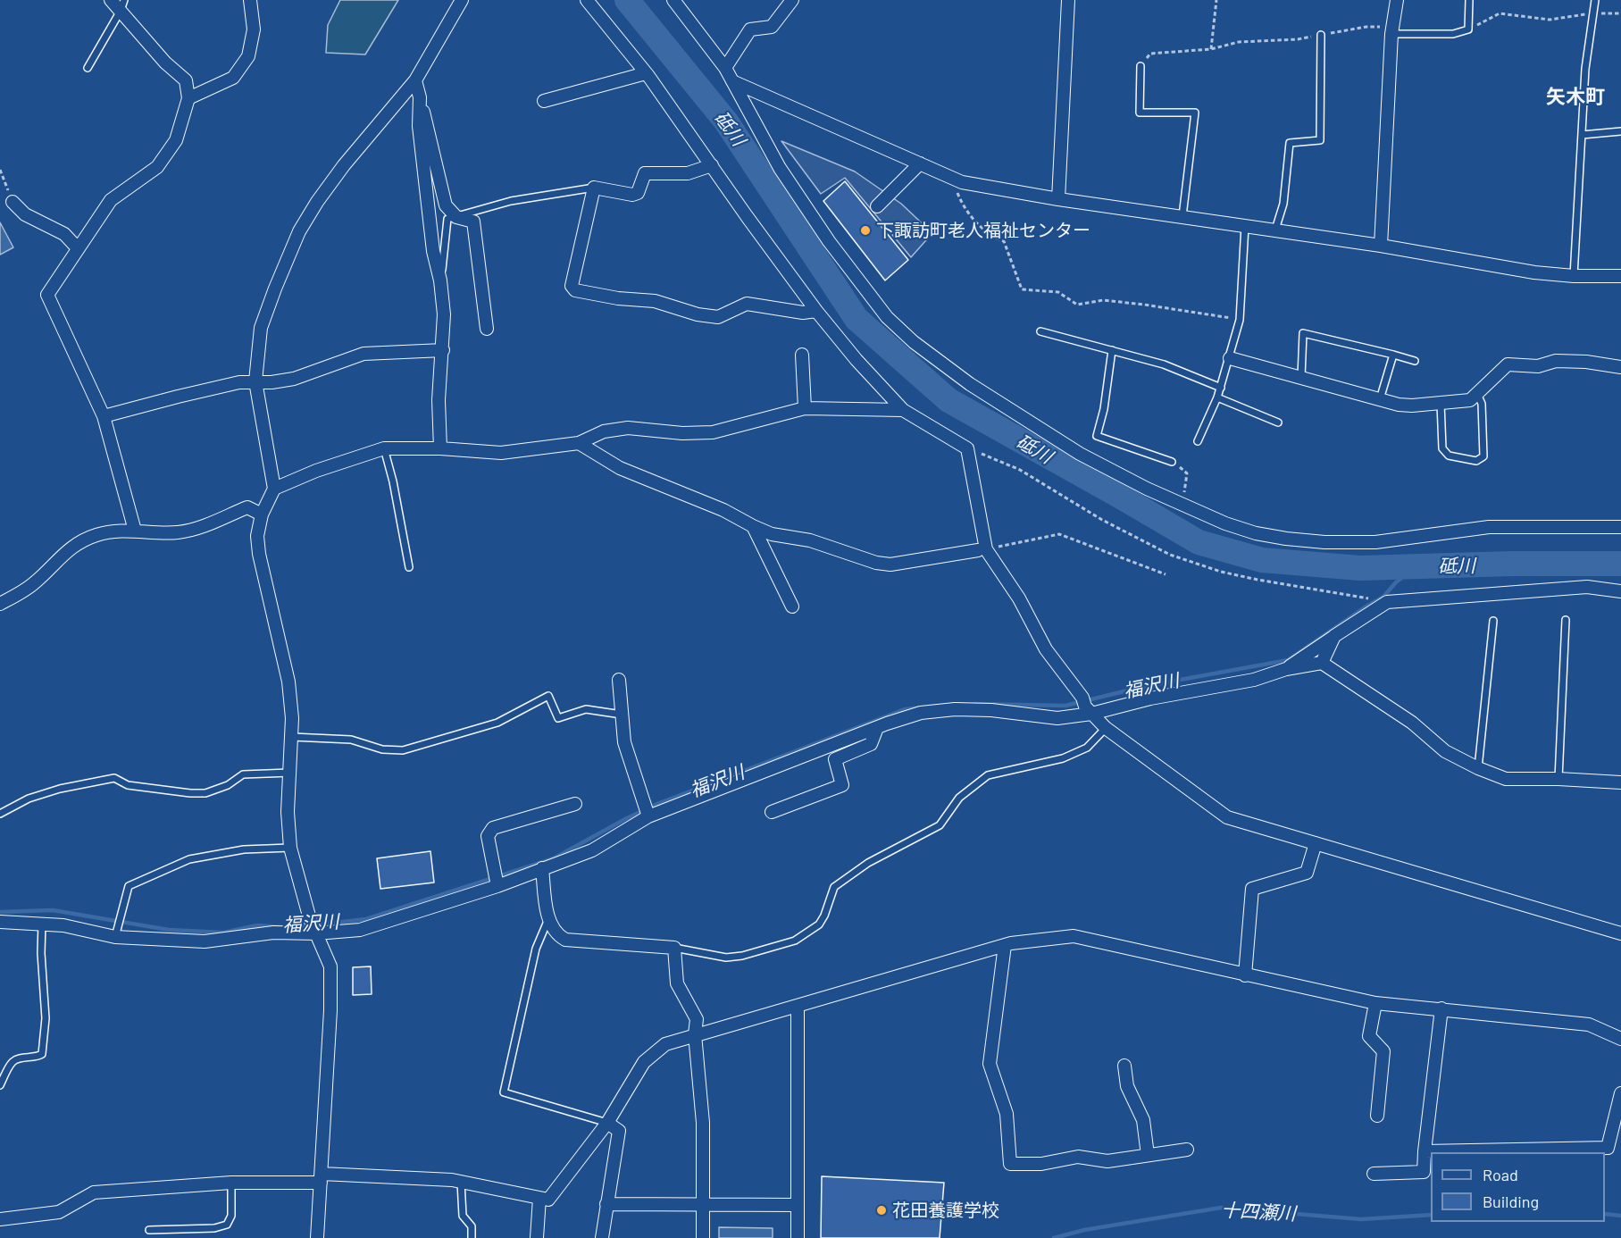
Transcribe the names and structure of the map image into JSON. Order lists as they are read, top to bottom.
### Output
{
  "districts": ["矢木町"],
  "water": ["砥川", "福沢川", "十四瀬川"],
  "places": ["下諏訪町老人福祉センター", "花田養護学校"],
  "legend": ["Road", "Building"]
}
